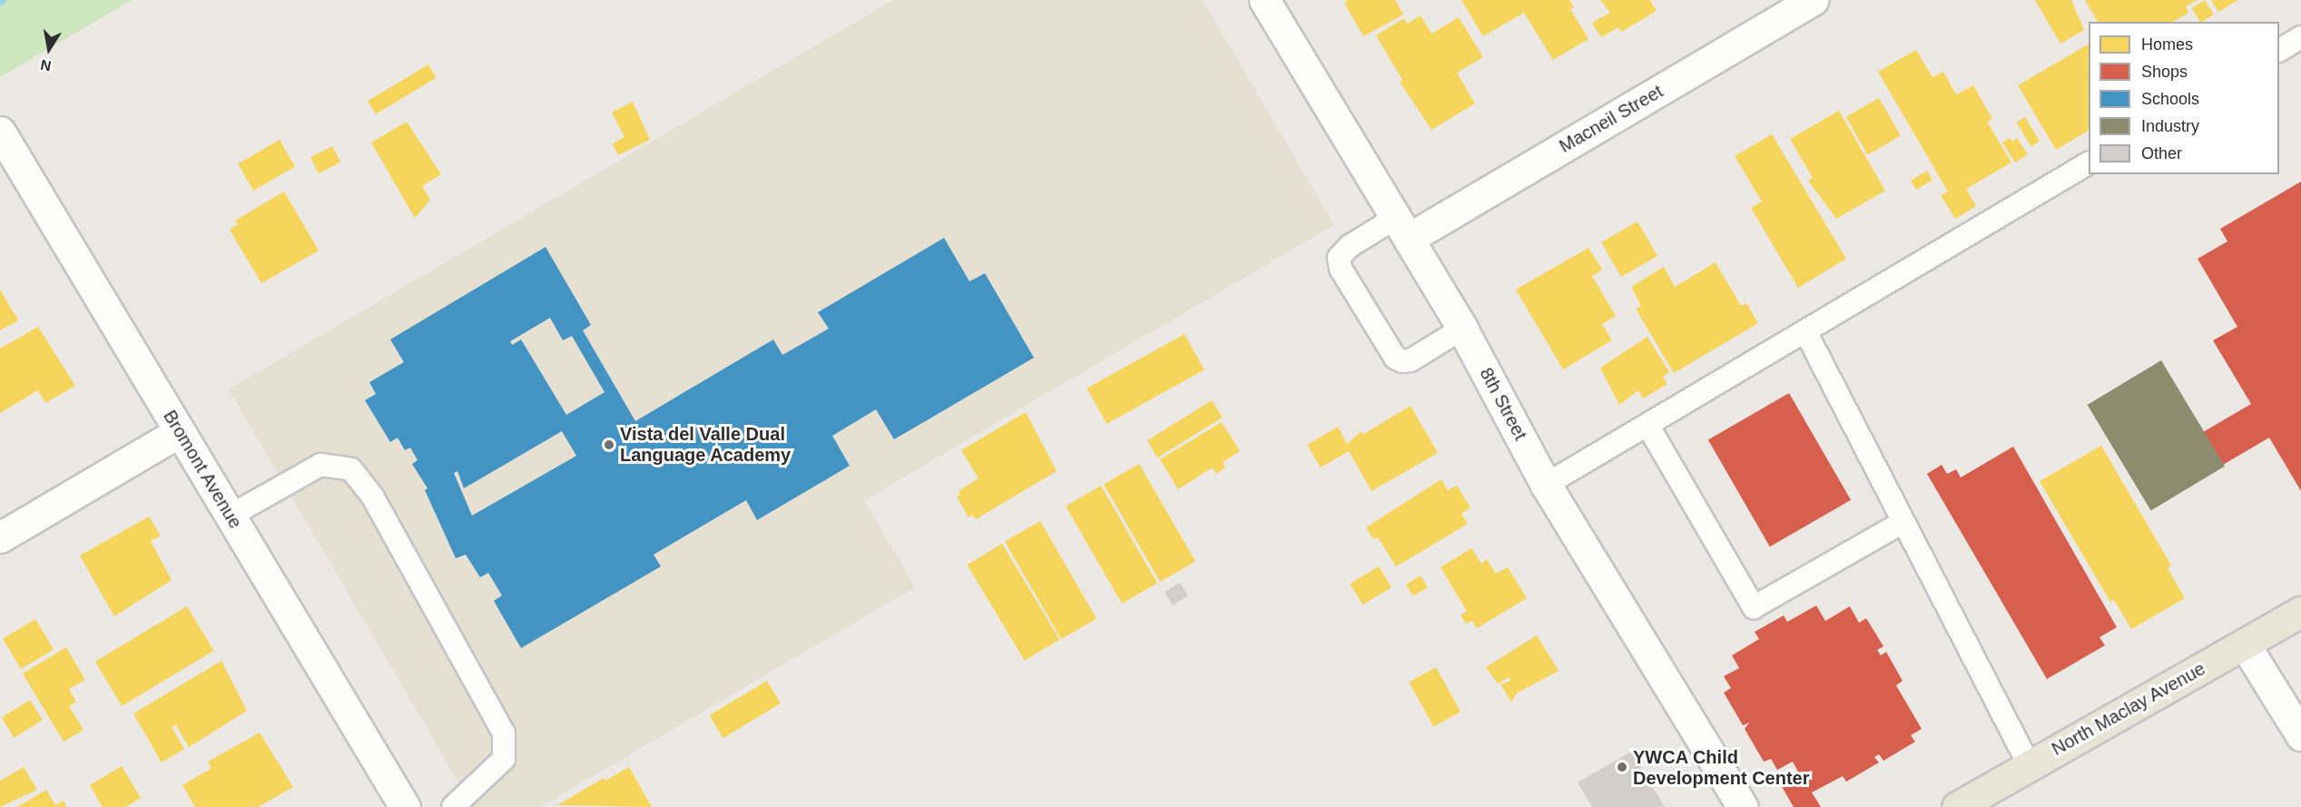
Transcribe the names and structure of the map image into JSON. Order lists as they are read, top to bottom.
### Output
{
  "streets": {
    "main road": ["North Maclay Avenue"],
    "street": ["Macneil Street", "8th Street", "Bromont Avenue"]
  },
  "crossings": [
    ["Macneil Street", "8th Street"]
  ],
  "places": ["Vista del Valle Dual Language Academy", "YWCA Child Development Center"],
  "legend": [
    "Homes",
    "Shops",
    "Schools",
    "Industry",
    "Other"
  ],
  "north": "bottom"
}
